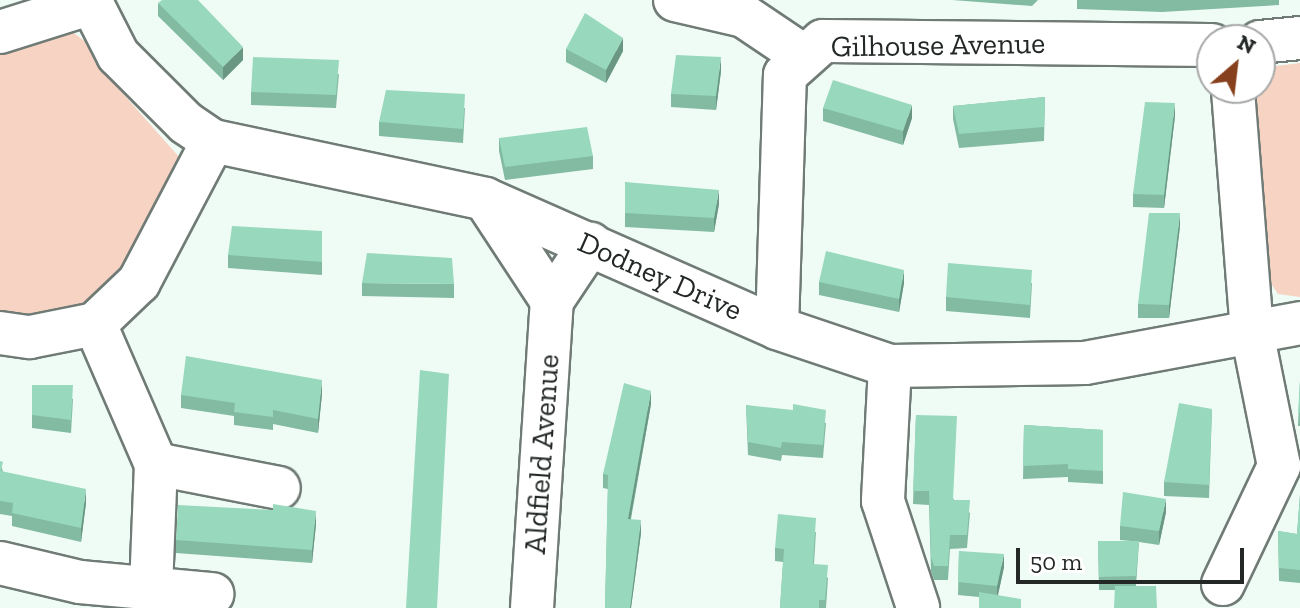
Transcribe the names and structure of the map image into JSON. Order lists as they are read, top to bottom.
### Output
{
  "streets": {
    "street": ["Gilhouse Avenue", "Dodney Drive", "Aldfield Avenue"]
  },
  "crossings": [
    ["Gilhouse Avenue", "Dodney Drive"],
    ["Dodney Drive", "Aldfield Avenue"]
  ],
  "scale_bar": "50 m",
  "north": "top right"
}
